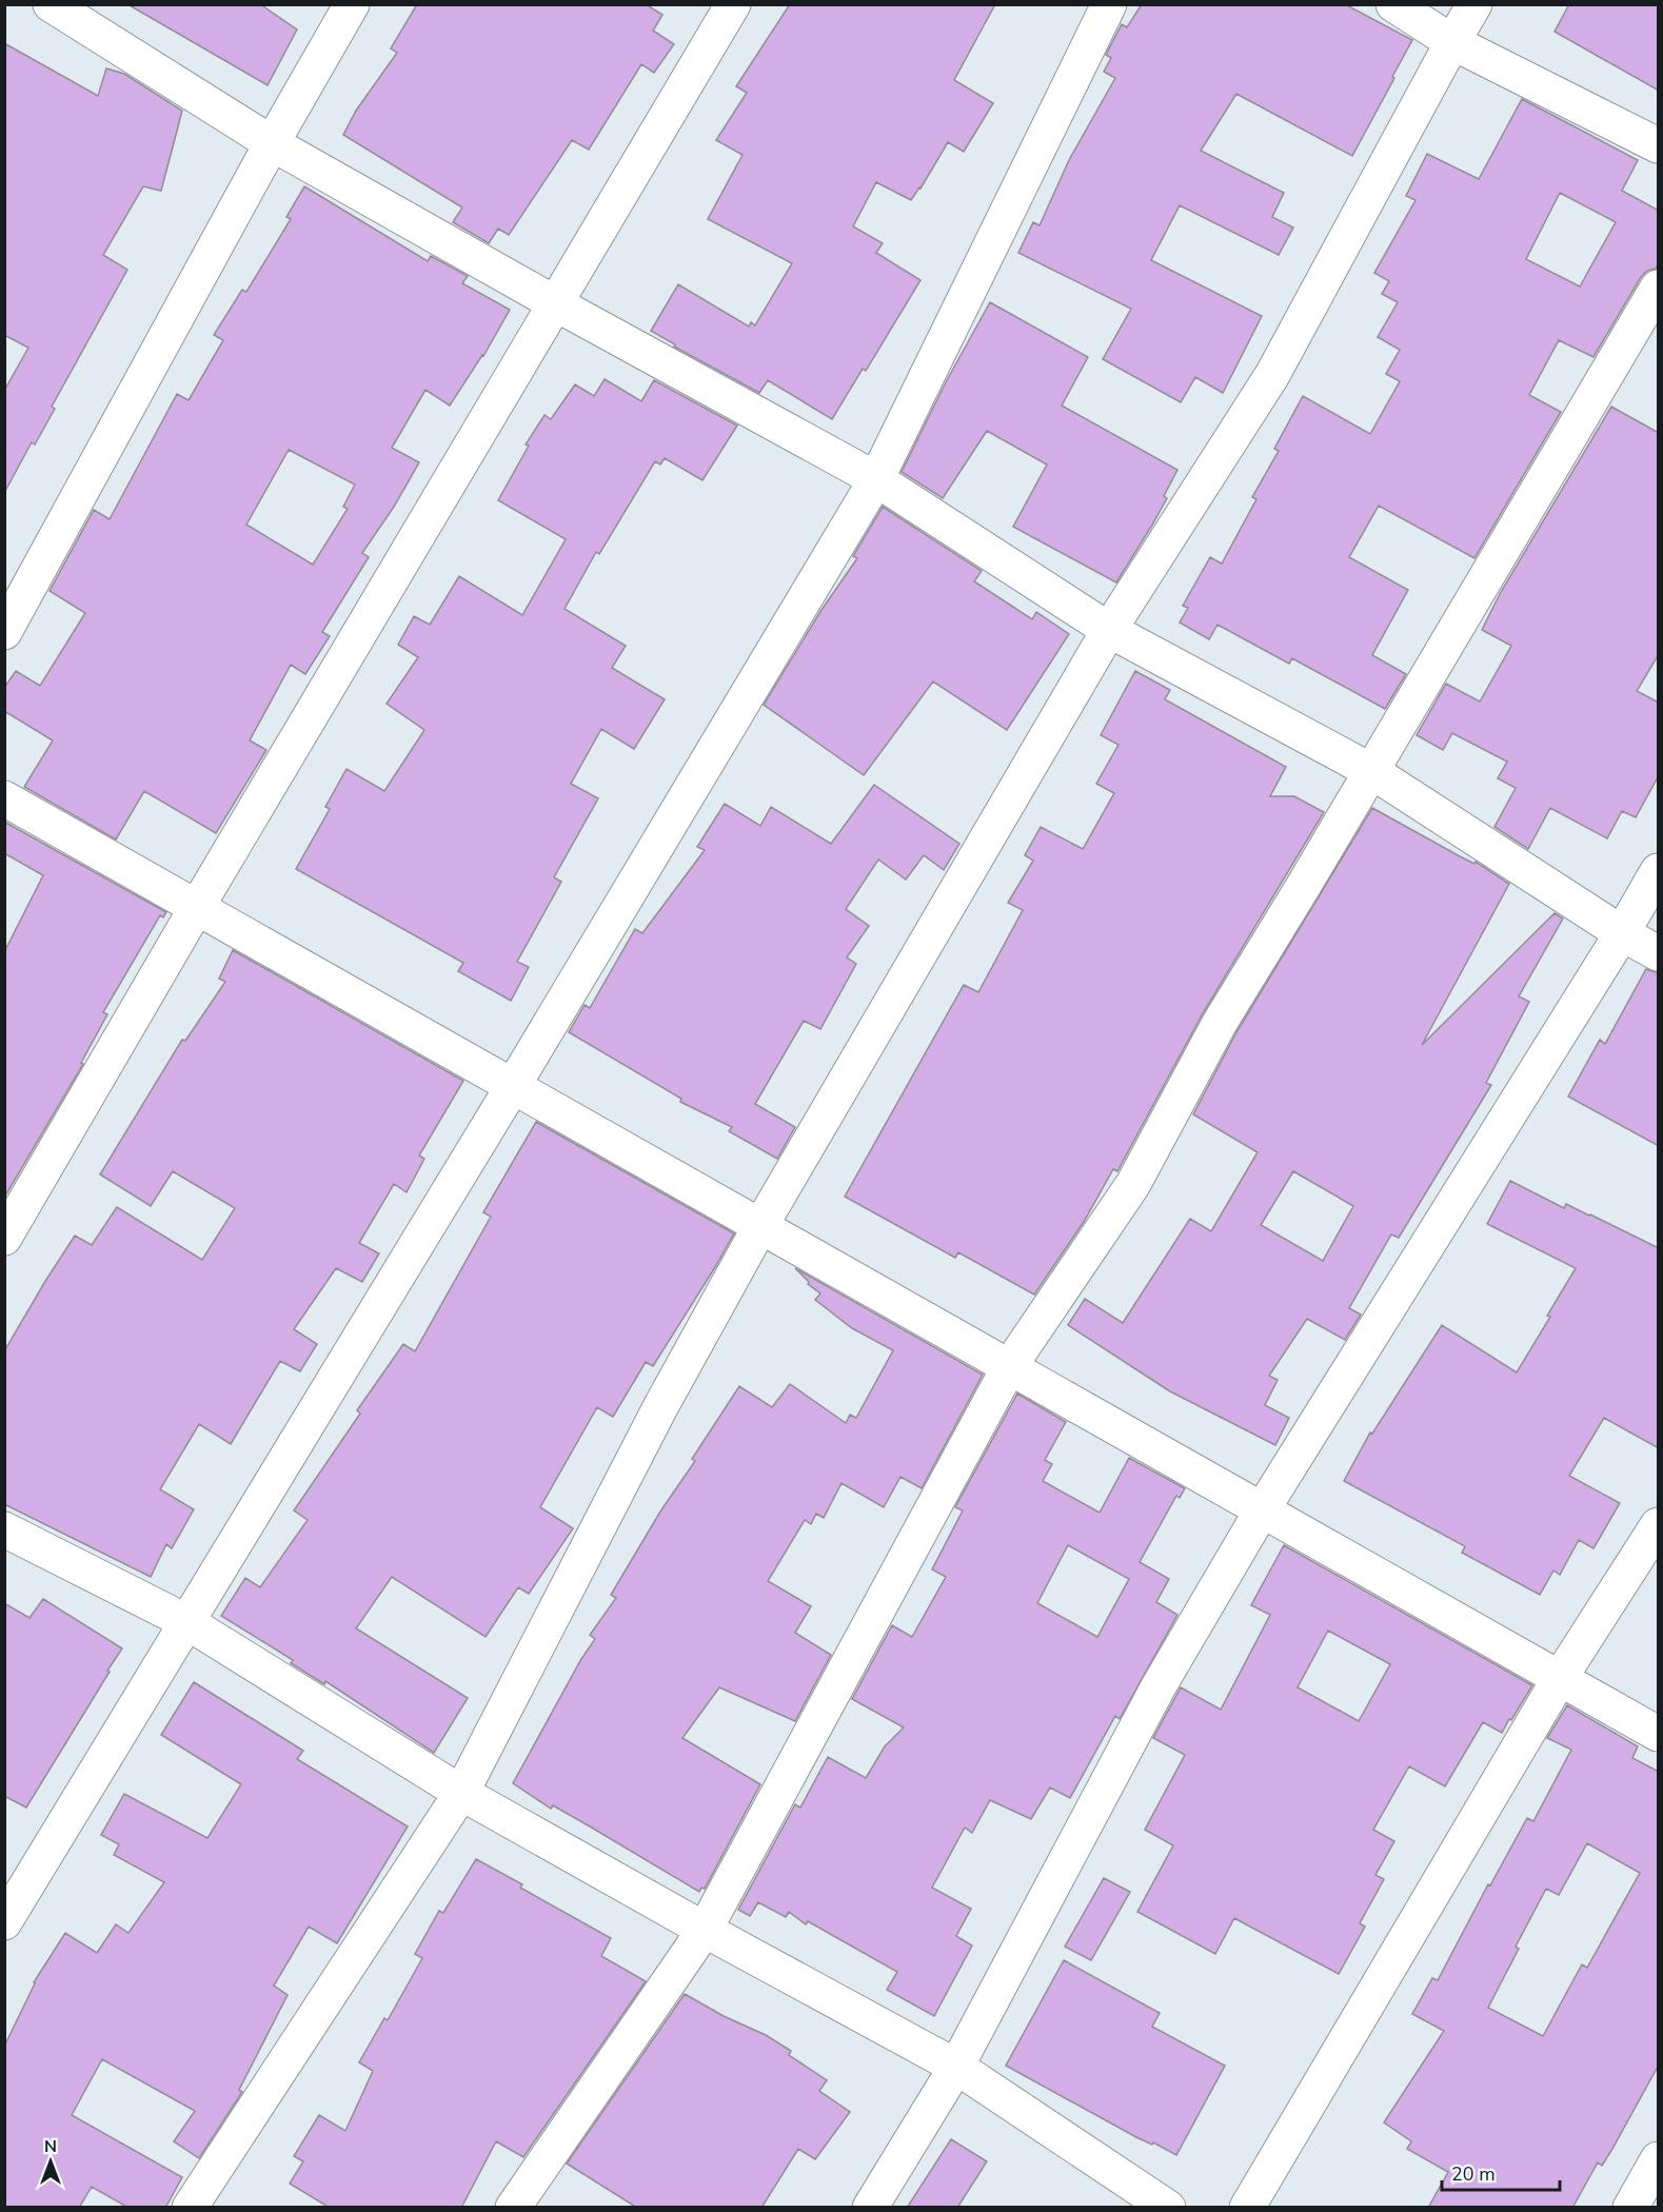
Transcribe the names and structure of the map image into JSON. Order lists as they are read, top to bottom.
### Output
{
  "scale_bar": "20 m",
  "north": "top"
}
